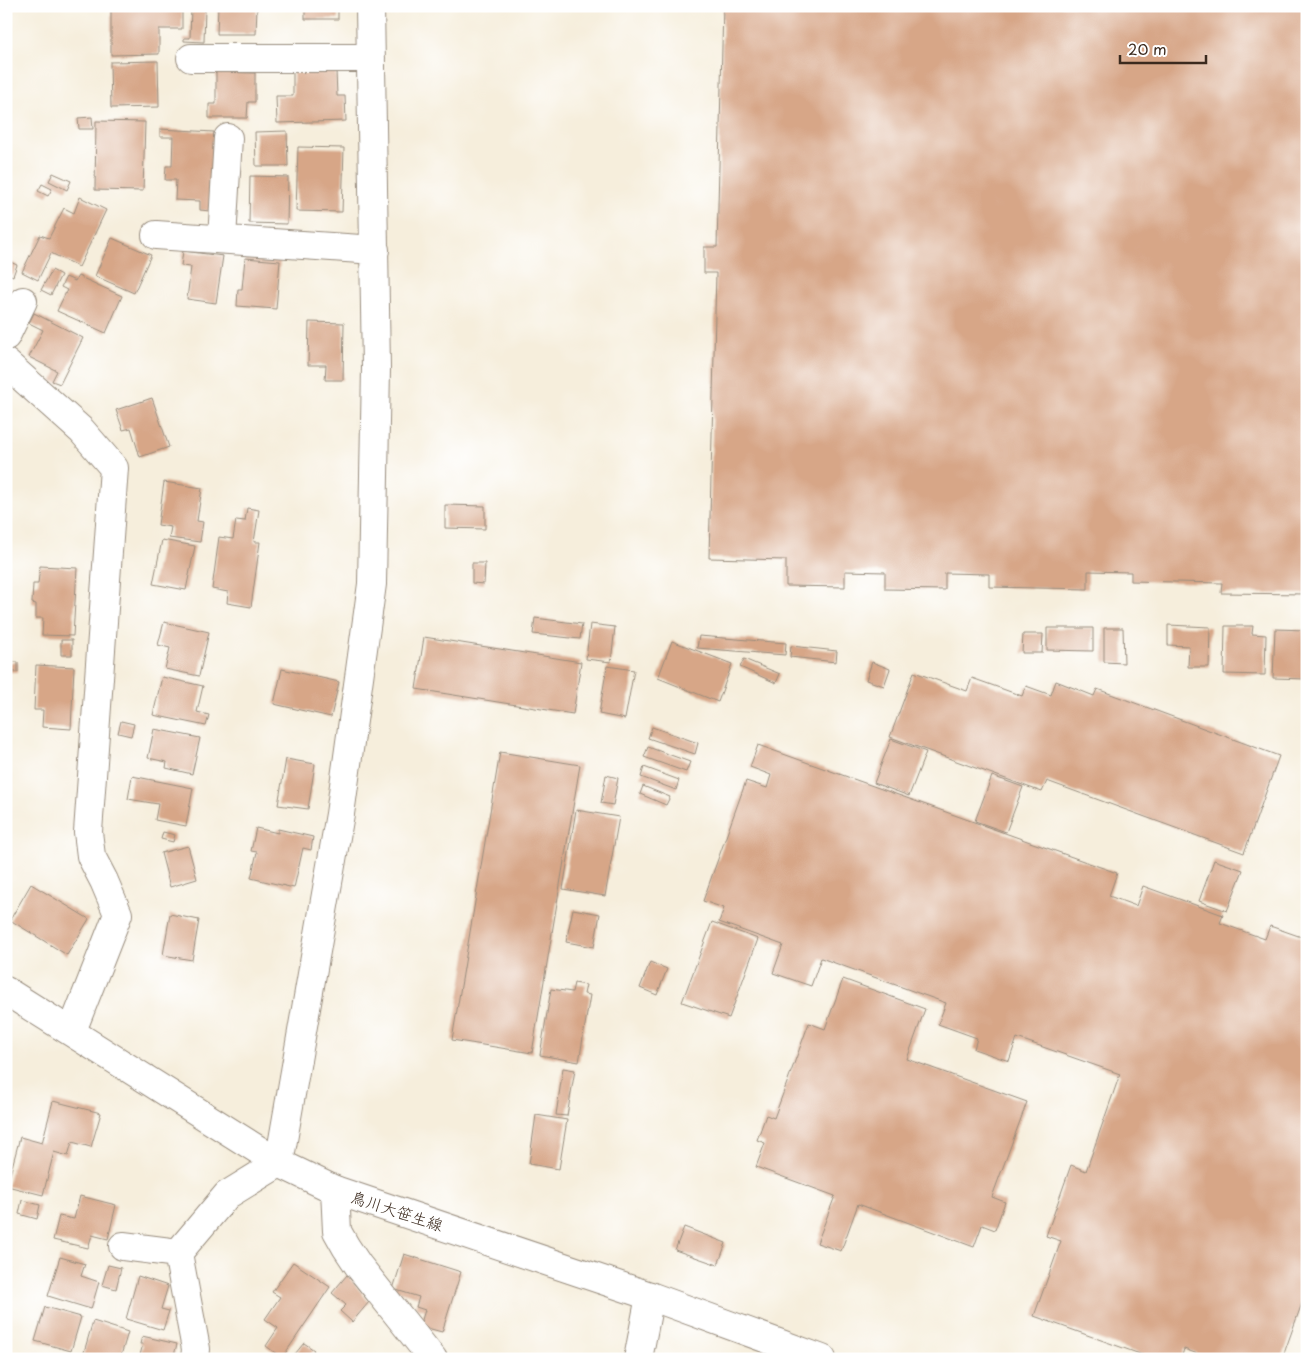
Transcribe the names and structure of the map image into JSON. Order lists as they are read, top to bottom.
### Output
{
  "streets": {
    "street": ["鳥川大笹生線"]
  },
  "scale_bar": "20 m"
}
